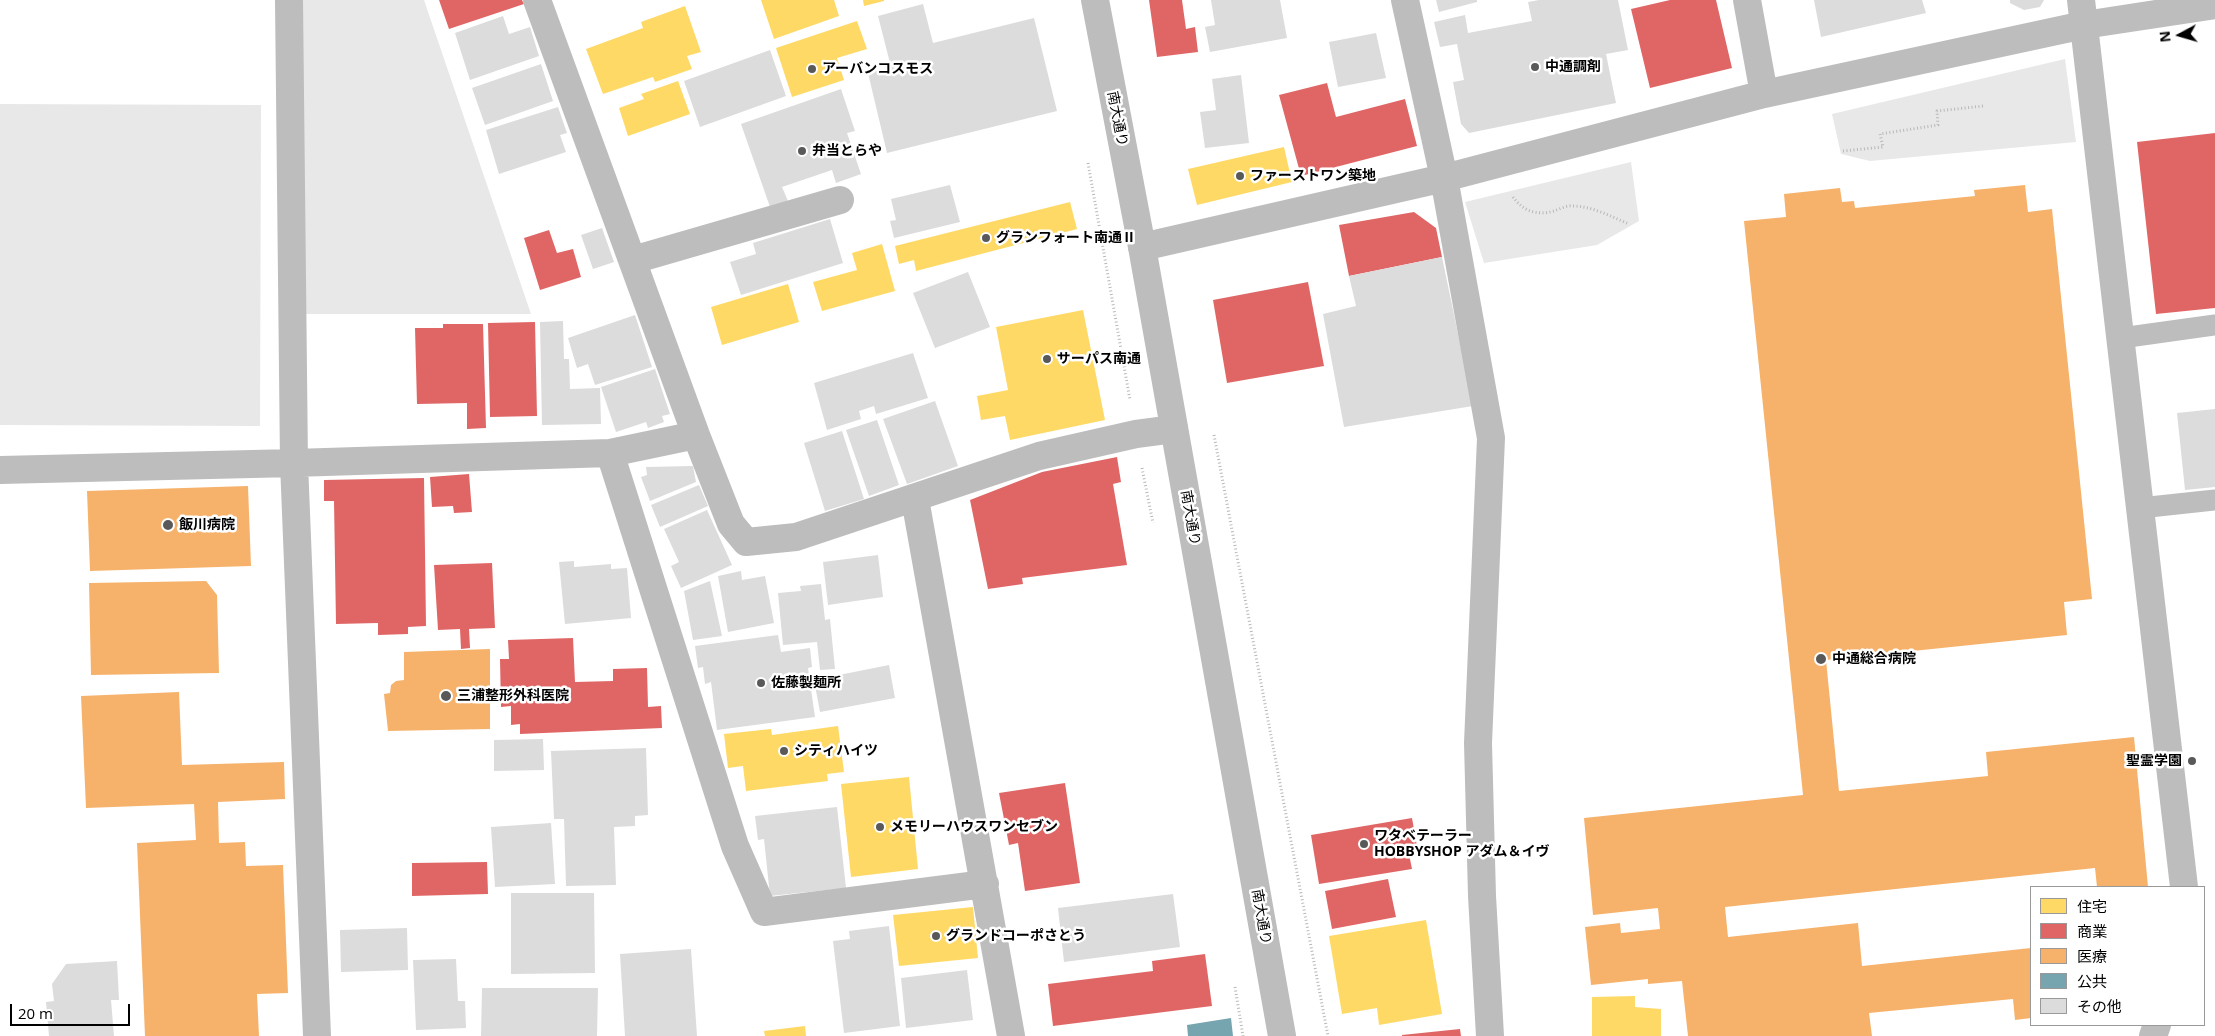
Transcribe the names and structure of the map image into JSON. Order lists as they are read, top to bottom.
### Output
{
  "streets": {
    "street": ["南大通り"]
  },
  "places": [
    "中通調剤",
    "アーバンコスモス",
    "弁当とらや",
    "ファーストワン築地",
    "グランフォート南通Ⅱ",
    "サーパス南通",
    "飯川病院",
    "中通総合病院",
    "佐藤製麺所",
    "三浦整形外科医院",
    "シティハイツ",
    "聖霊学園",
    "メモリーハウスワンセブン",
    "ワタベテーラー HOBBYSHOP アダム＆イヴ",
    "グランドコーポさとう"
  ],
  "legend": [
    "住宅",
    "商業",
    "医療",
    "公共",
    "その他"
  ],
  "scale_bar": "20 m",
  "north": "left"
}
